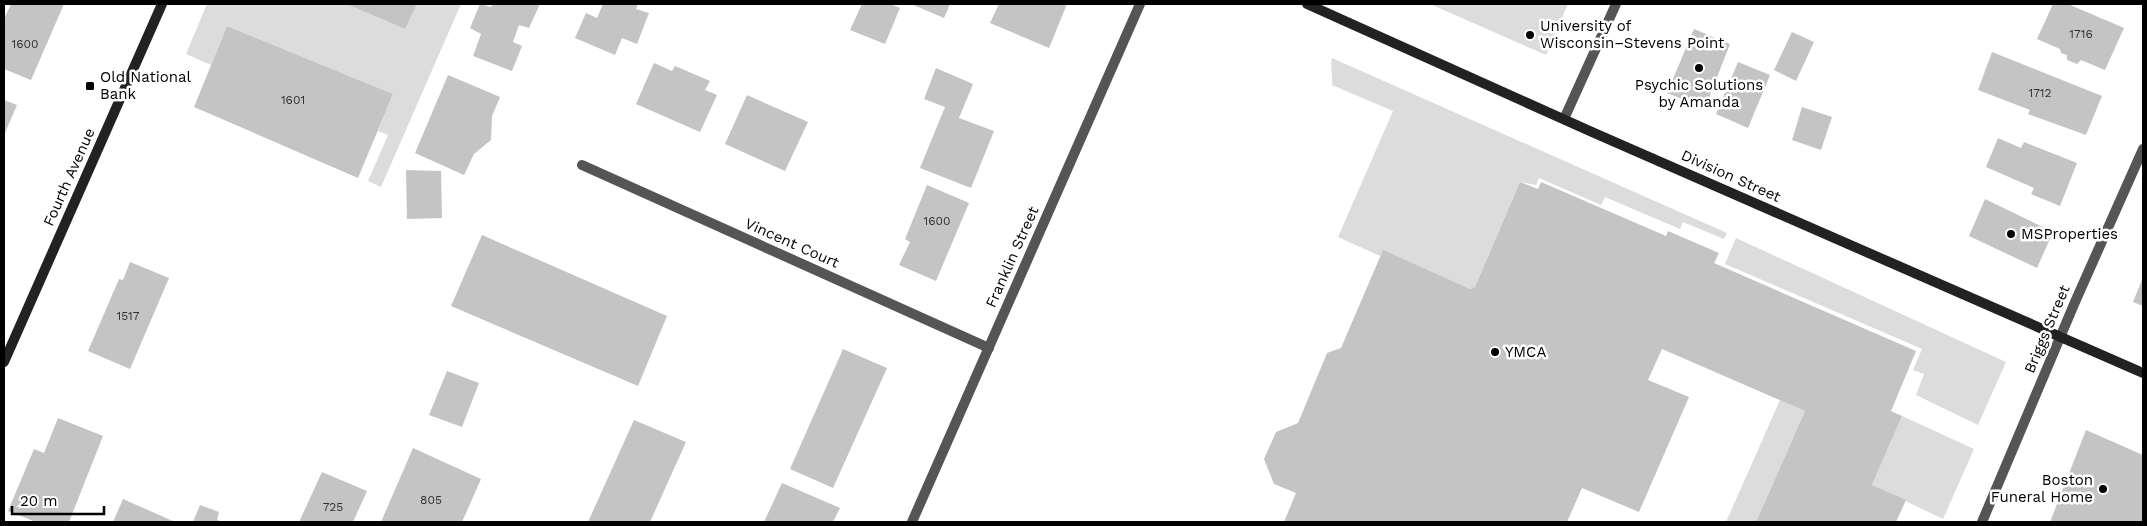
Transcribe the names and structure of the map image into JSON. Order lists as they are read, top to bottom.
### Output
{
  "streets": {
    "main road": ["Division Street", "Fourth Avenue"],
    "street": ["Vincent Court", "Franklin Street", "Briggs Street"]
  },
  "crossings": [
    ["Division Street", "Briggs Street"],
    ["Vincent Court", "Franklin Street"]
  ],
  "places": {
    "other": [
      "University of Wisconsin–Stevens Point",
      "Psychic Solutions by Amanda",
      "MSProperties",
      "YMCA",
      "Boston Funeral Home"
    ],
    "transit": ["Old National Bank"]
  },
  "house_numbers": [
    "1716",
    "1600",
    "1712",
    "1601",
    "1600",
    "1517",
    "805",
    "725"
  ],
  "scale_bar": "20 m"
}
